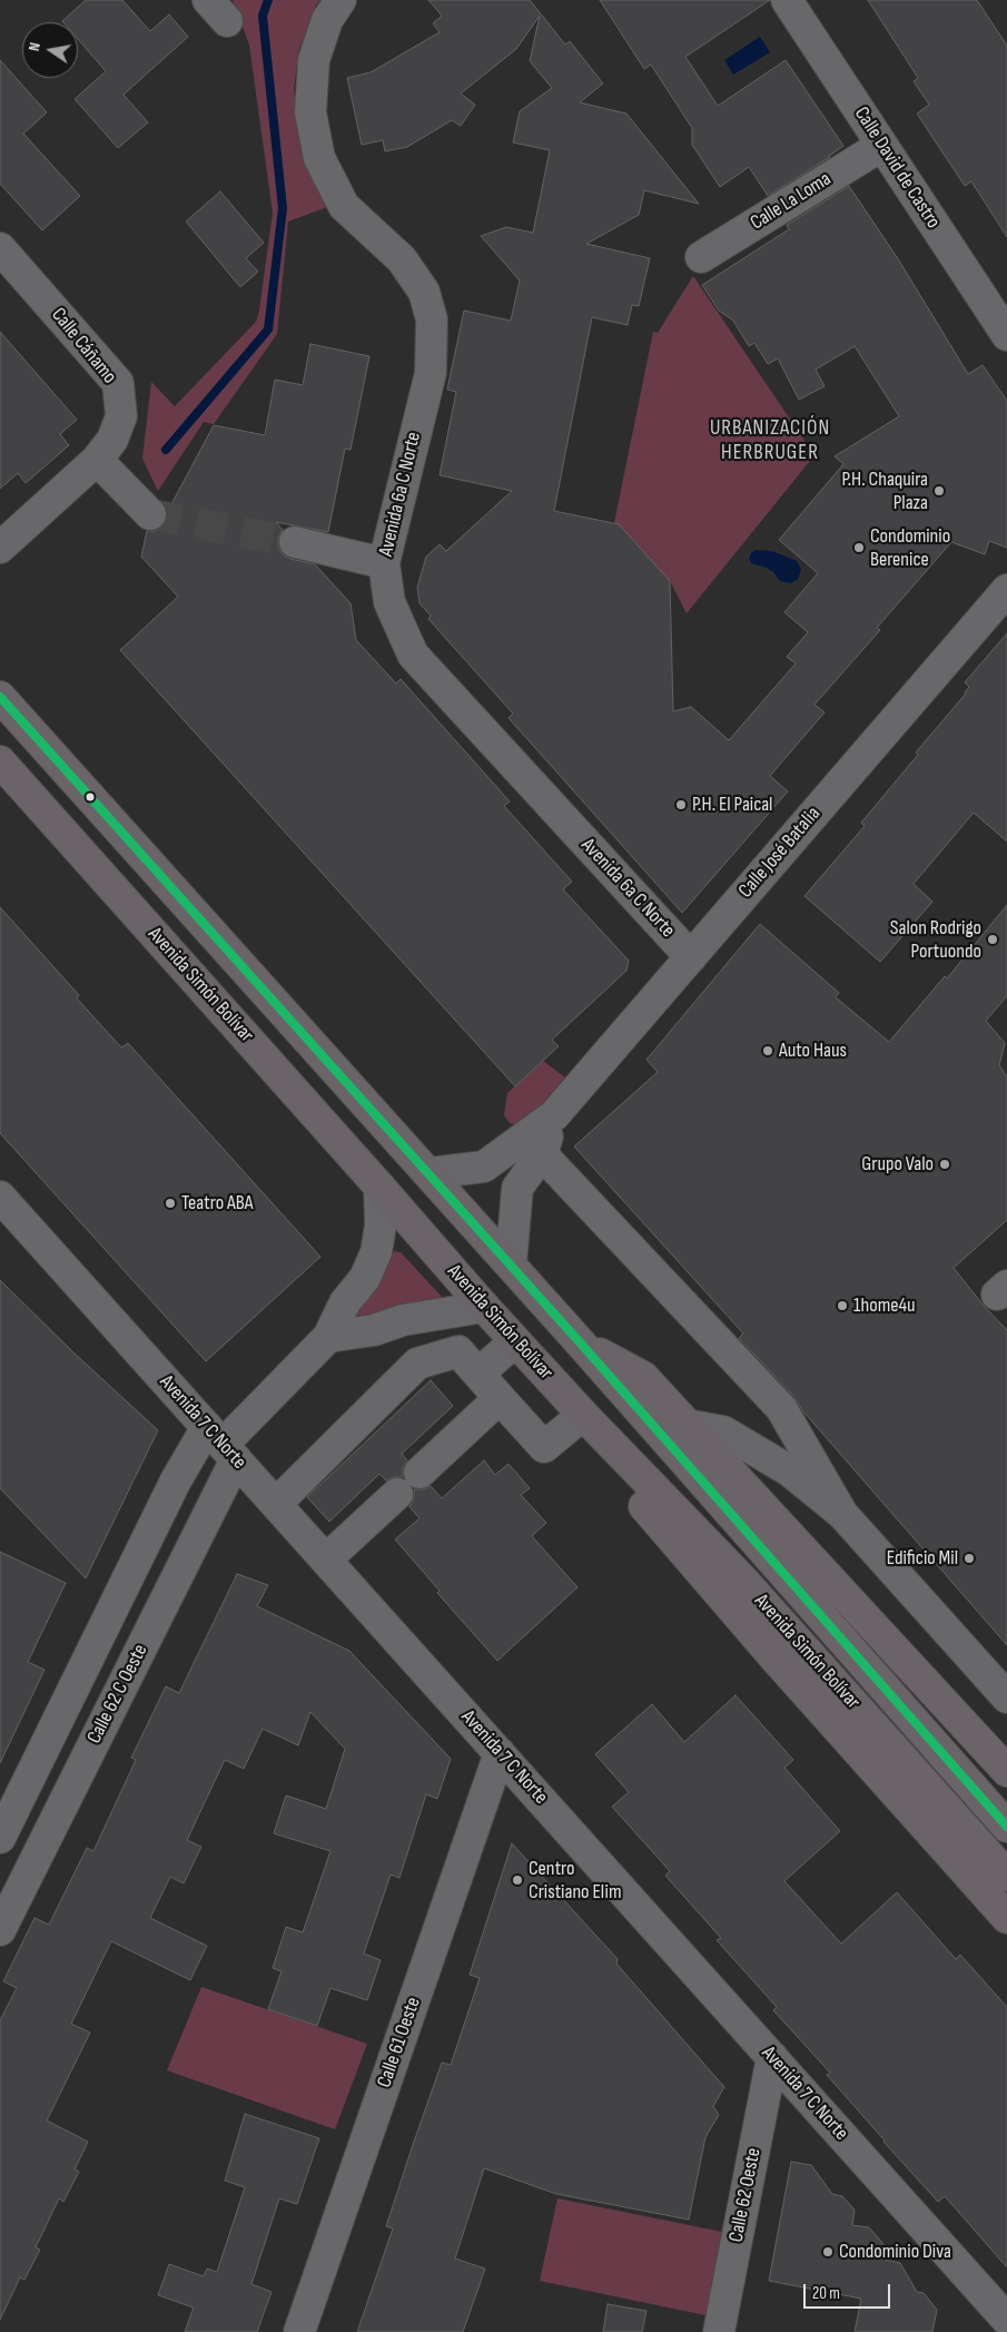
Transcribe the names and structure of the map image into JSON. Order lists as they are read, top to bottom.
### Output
{
  "streets": {
    "main road": ["Avenida Simón Bolívar"],
    "street": [
      "Calle David de Castro",
      "Calle La Loma",
      "Calle Cáñamo",
      "Avenida 6a C Norte",
      "Calle José Batalia",
      "Avenida 7 C Norte",
      "Calle 62 C Oeste",
      "Calle 61 Oeste",
      "Calle 62 Oeste"
    ]
  },
  "crossings": [
    ["Calle David de Castro", "Calle La Loma"],
    ["Avenida 6a C Norte", "Calle José Batalia"],
    ["Calle José Batalia", "Avenida Simón Bolívar"],
    ["Avenida Simón Bolívar", "Calle 62 C Oeste"],
    ["Avenida 7 C Norte", "Calle 62 C Oeste"],
    ["Avenida 7 C Norte", "Calle 61 Oeste"],
    ["Avenida 7 C Norte", "Calle 62 Oeste"]
  ],
  "districts": ["URBANIZACIÓN HERBRUGER"],
  "places": [
    "P.H. Chaquira Plaza",
    "Condominio Berenice",
    "P.H. El Paical",
    "Salon Rodrigo Portuondo",
    "Auto Haus",
    "Grupo Valo",
    "Teatro ABA",
    "1home4u",
    "Edificio Mil",
    "Centro Cristiano Elim",
    "Condominio Diva"
  ],
  "scale_bar": "20 m",
  "north": "left"
}
